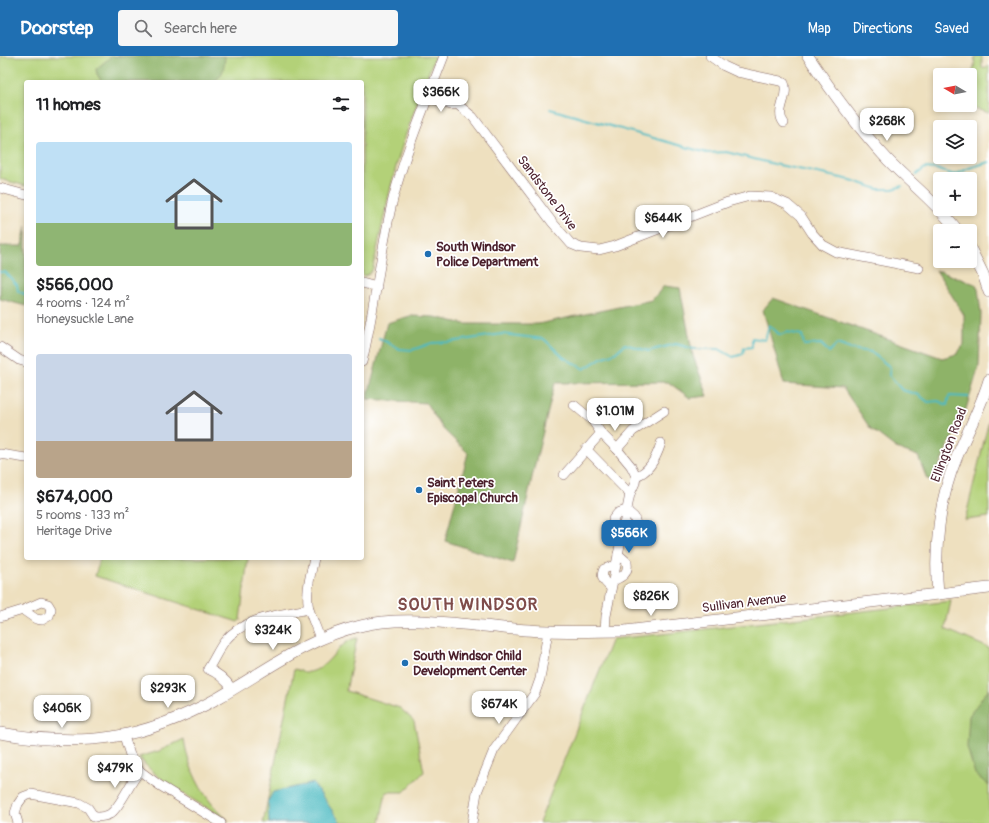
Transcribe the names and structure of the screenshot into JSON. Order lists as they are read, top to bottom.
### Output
{
  "streets": {
    "main road": ["Ellington Road", "Sullivan Avenue"],
    "street": ["Sandstone Drive"]
  },
  "crossings": [
    ["Ellington Road", "Sullivan Avenue"]
  ],
  "districts": ["SOUTH WINDSOR"],
  "places": ["South Windsor Police Department", "Saint Peters Episcopal Church", "South Windsor Child Development Center"],
  "north": "left",
  "page": {
    "header": "Doorstep",
    "search": "Search here",
    "nav": ["Map", "Directions", "Saved"],
    "map_buttons": ["+", "−"],
    "price": [
      "$366K",
      "$268K",
      "$644K",
      "$1.01M",
      "$566K",
      "$826K",
      "$324K",
      "$293K",
      "$674K",
      "$406K",
      "$479K"
    ],
    "heading": "11 homes",
    "list": [
      {
        "name": "$566,000",
        "note": "4 rooms · 124 m² · Honeysuckle Lane"
      },
      {
        "name": "$674,000",
        "note": "5 rooms · 133 m² · Heritage Drive"
      }
    ]
  }
}
